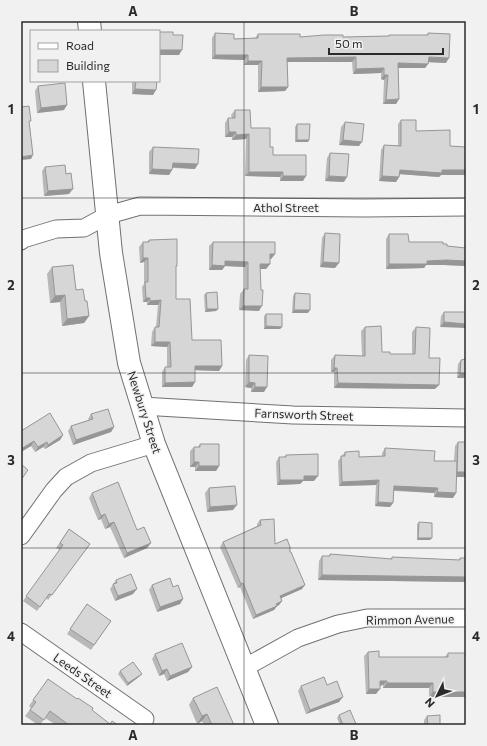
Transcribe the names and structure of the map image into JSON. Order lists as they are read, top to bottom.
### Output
{
  "streets": {
    "street": [
      "Athol Street",
      "Newbury Street",
      "Farnsworth Street",
      "Rimmon Avenue",
      "Leeds Street"
    ]
  },
  "crossings": [
    ["Athol Street", "Newbury Street"],
    ["Newbury Street", "Farnsworth Street"],
    ["Newbury Street", "Rimmon Avenue"]
  ],
  "legend": ["Road", "Building"],
  "scale_bar": "50 m",
  "north": "bottom left",
  "grid": {
    "columns": ["A", "B"],
    "rows": [
      "1",
      "2",
      "3",
      "4"
    ]
  }
}
